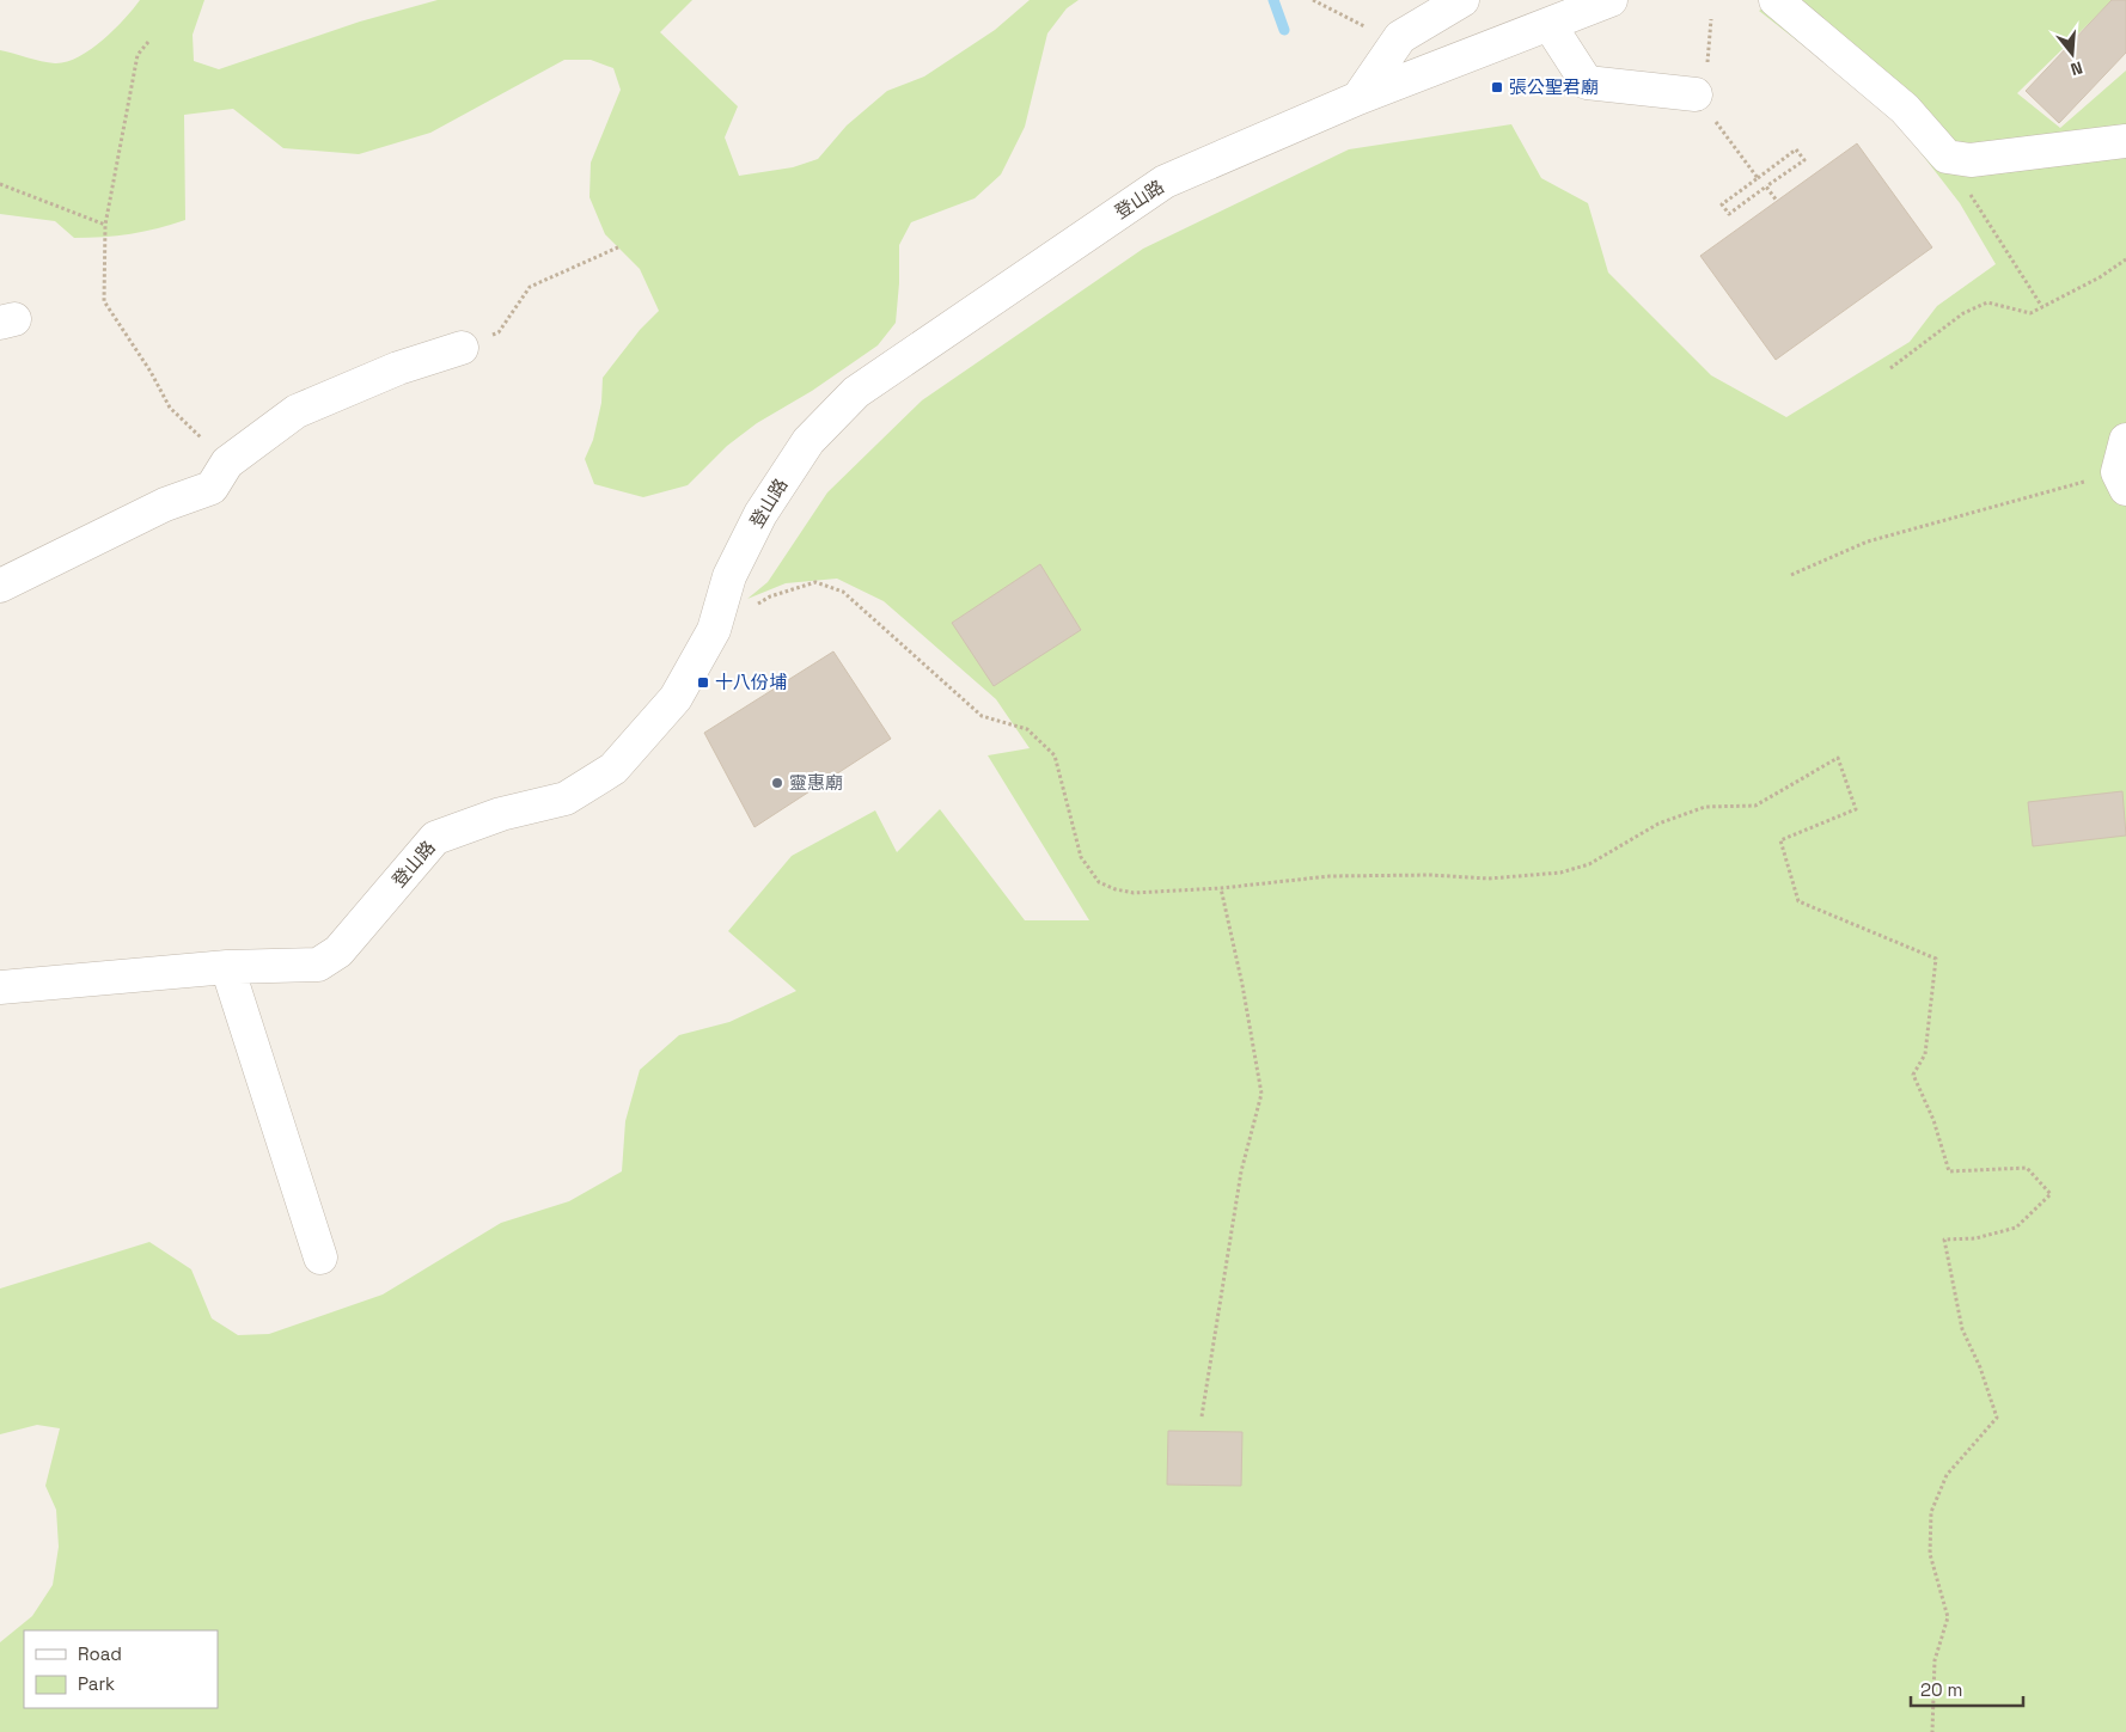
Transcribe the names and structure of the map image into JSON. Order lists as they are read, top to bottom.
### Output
{
  "streets": {
    "street": ["登山路"]
  },
  "places": {
    "transit": ["張公聖君廟", "十八份埔"],
    "other": ["靈惠廟"]
  },
  "legend": ["Road", "Park"],
  "scale_bar": "20 m",
  "north": "bottom"
}
